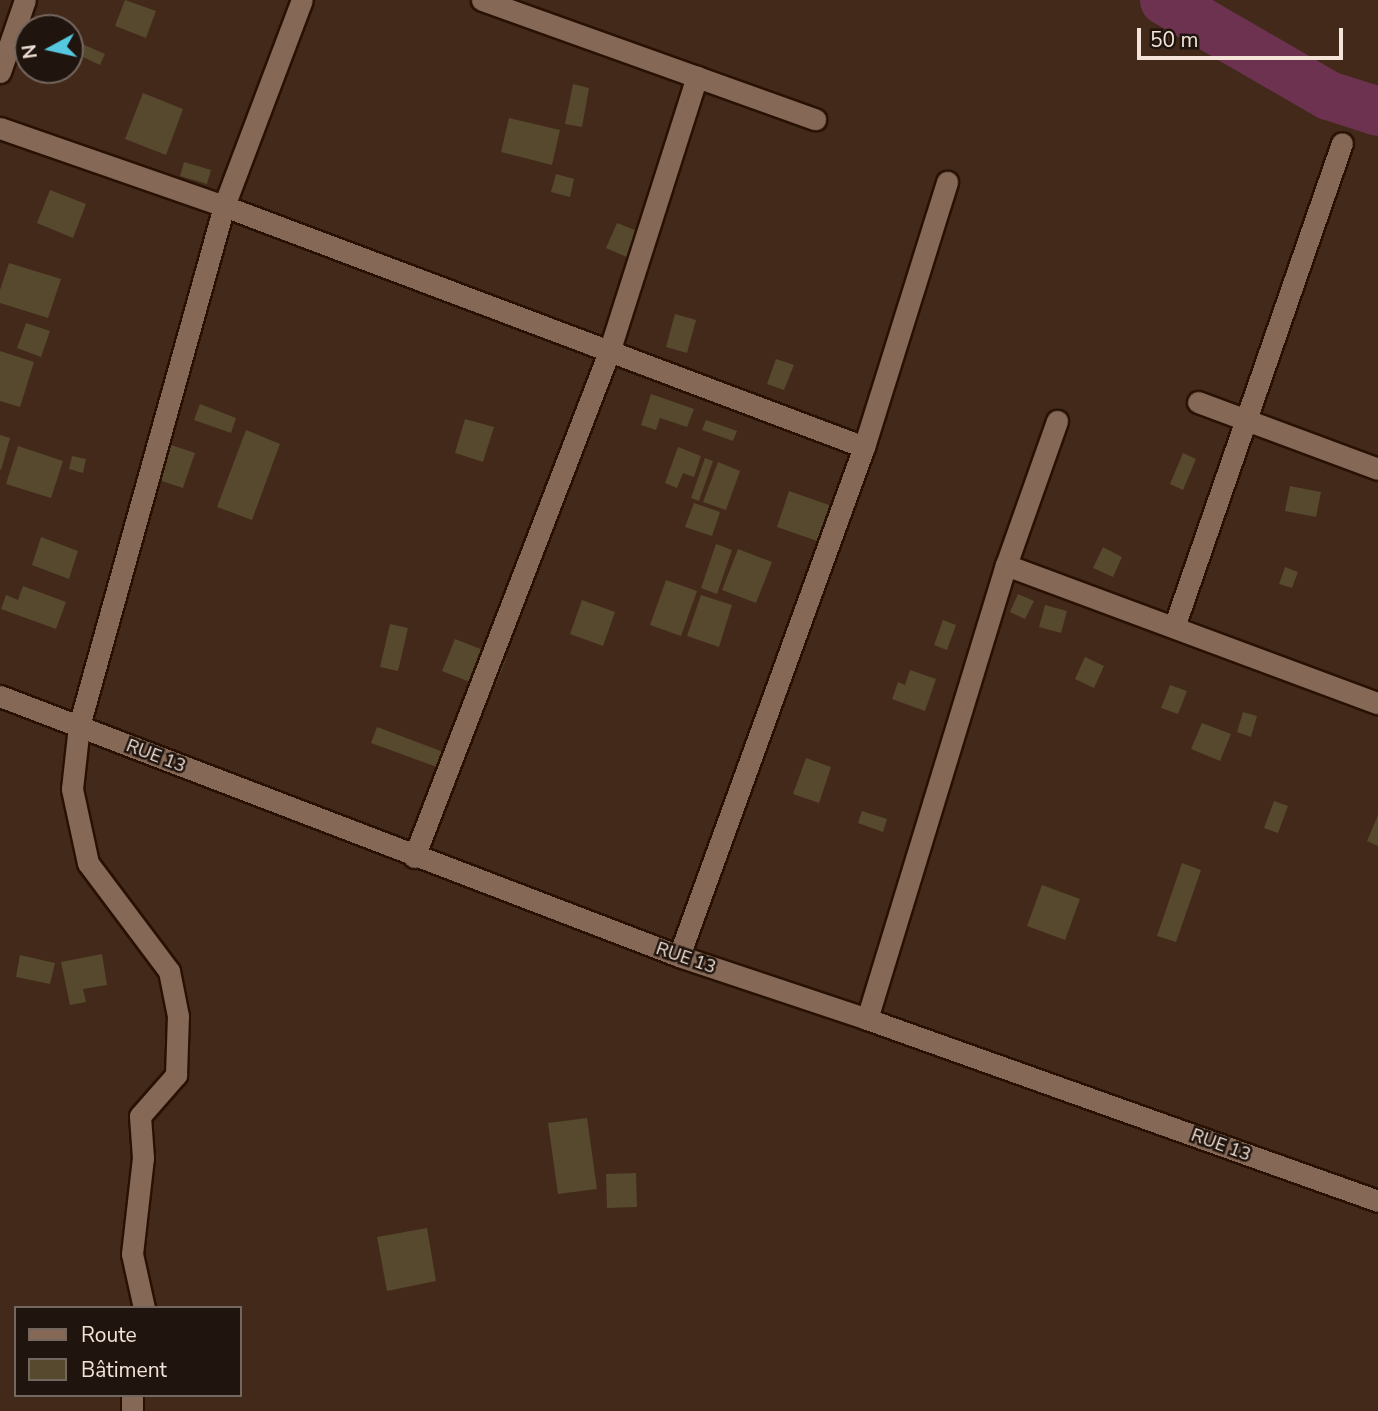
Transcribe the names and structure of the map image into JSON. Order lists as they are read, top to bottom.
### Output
{
  "streets": {
    "street": ["RUE 13"]
  },
  "legend": ["Route", "Bâtiment"],
  "scale_bar": "50 m",
  "north": "left"
}
